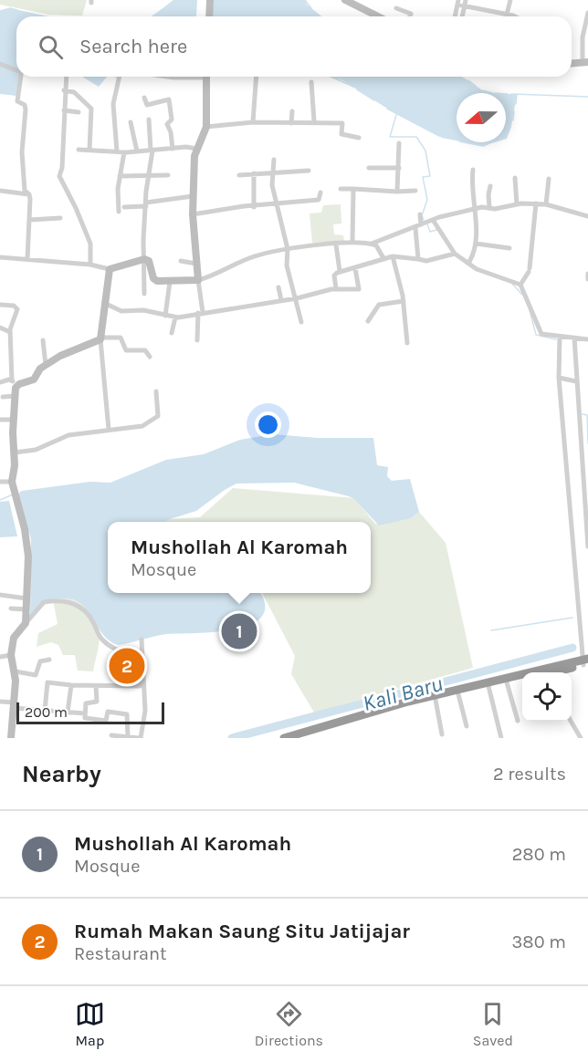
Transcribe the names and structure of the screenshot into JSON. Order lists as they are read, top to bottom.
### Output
{
  "water": ["Kali Baru"],
  "scale_bar": "200 m",
  "north": "left",
  "page": {
    "search": "Search here",
    "popup": ["Mushollah Al Karomah", "Mosque"],
    "pins": ["1", "2"],
    "scale": "200 m",
    "heading": ["Nearby", "2 results"],
    "list": [
      {
        "mark": "1",
        "name": "Mushollah Al Karomah",
        "note": "Mosque",
        "value": "280 m"
      },
      {
        "mark": "2",
        "name": "Rumah Makan Saung Situ Jatijajar",
        "note": "Restaurant",
        "value": "380 m"
      }
    ],
    "nav": ["Map", "Directions", "Saved"]
  }
}
